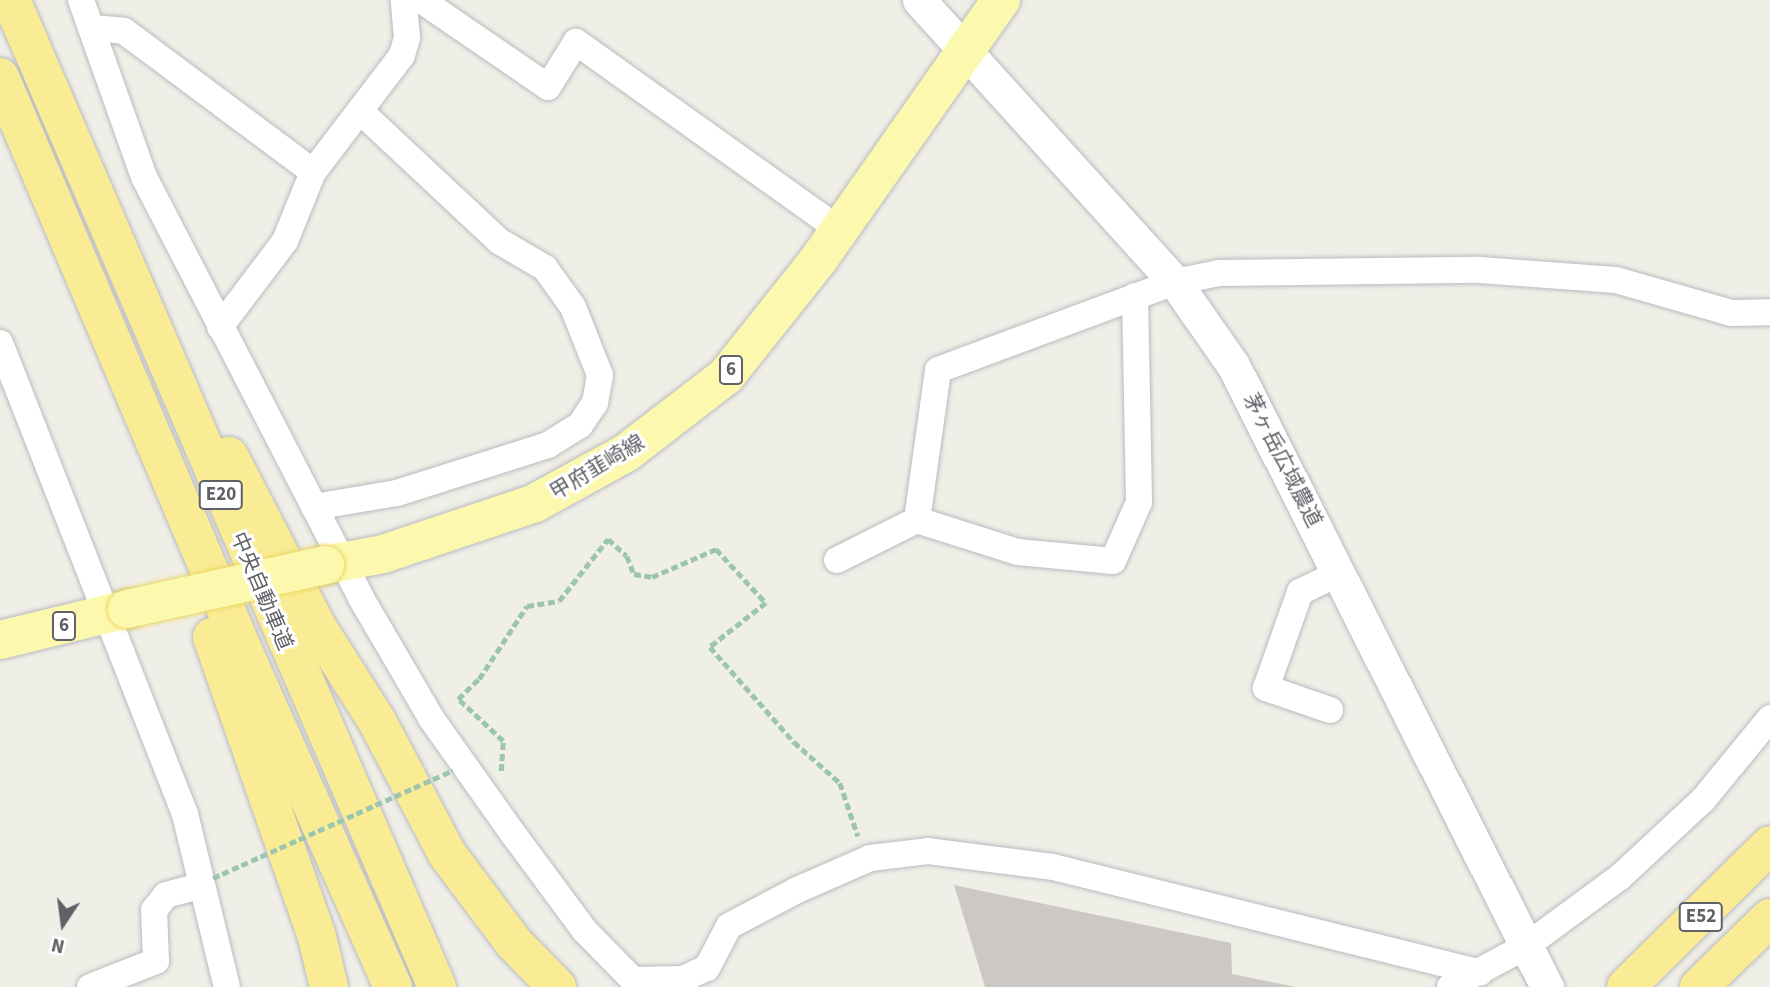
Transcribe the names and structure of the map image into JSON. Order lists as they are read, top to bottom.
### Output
{
  "streets": {
    "highway": ["E20", "中央自動車道", "E52"],
    "main road": ["6", "甲府韮崎線"],
    "street": ["茅ヶ岳広域農道"]
  },
  "crossings": [
    ["茅ヶ岳広域農道", "甲府韮崎線"]
  ],
  "north": "bottom"
}
